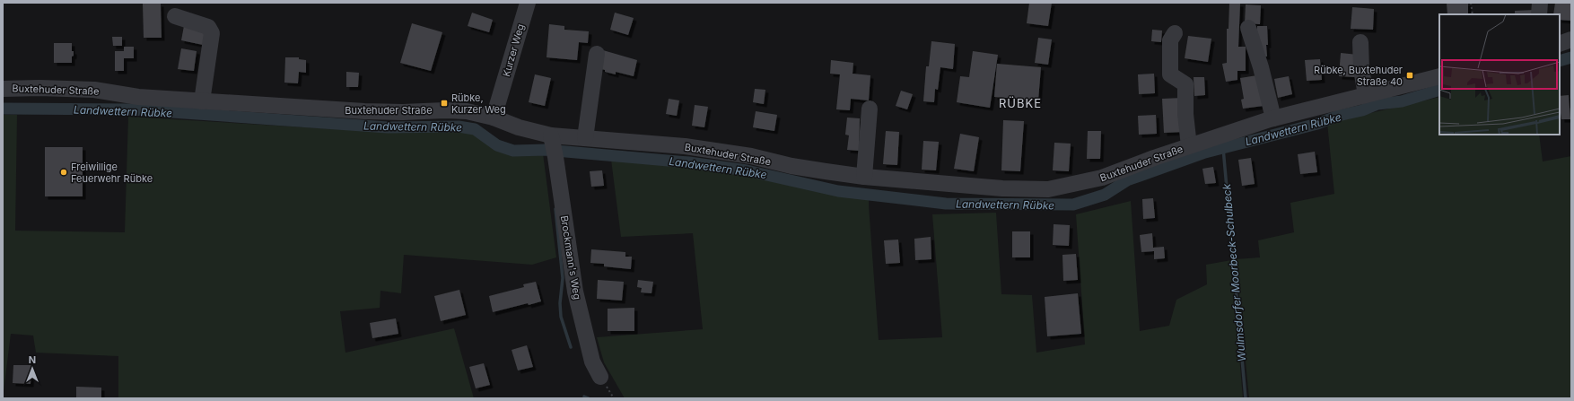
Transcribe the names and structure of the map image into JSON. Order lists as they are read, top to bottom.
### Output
{
  "streets": {
    "street": ["Kurzer Weg", "Buxtehuder Straße", "Brockmann's Weg"]
  },
  "crossings": [
    ["Kurzer Weg", "Buxtehuder Straße"],
    ["Buxtehuder Straße", "Brockmann's Weg"]
  ],
  "districts": ["RÜBKE"],
  "water": ["Landwettern Rübke", "Wulmsdorfer Moorbeck-Schulbeck"],
  "places": {
    "transit": ["Rübke, Buxtehuder Straße 40", "Rübke, Kurzer Weg"],
    "other": ["Freiwillige Feuerwehr Rübke"]
  },
  "north": "top"
}
